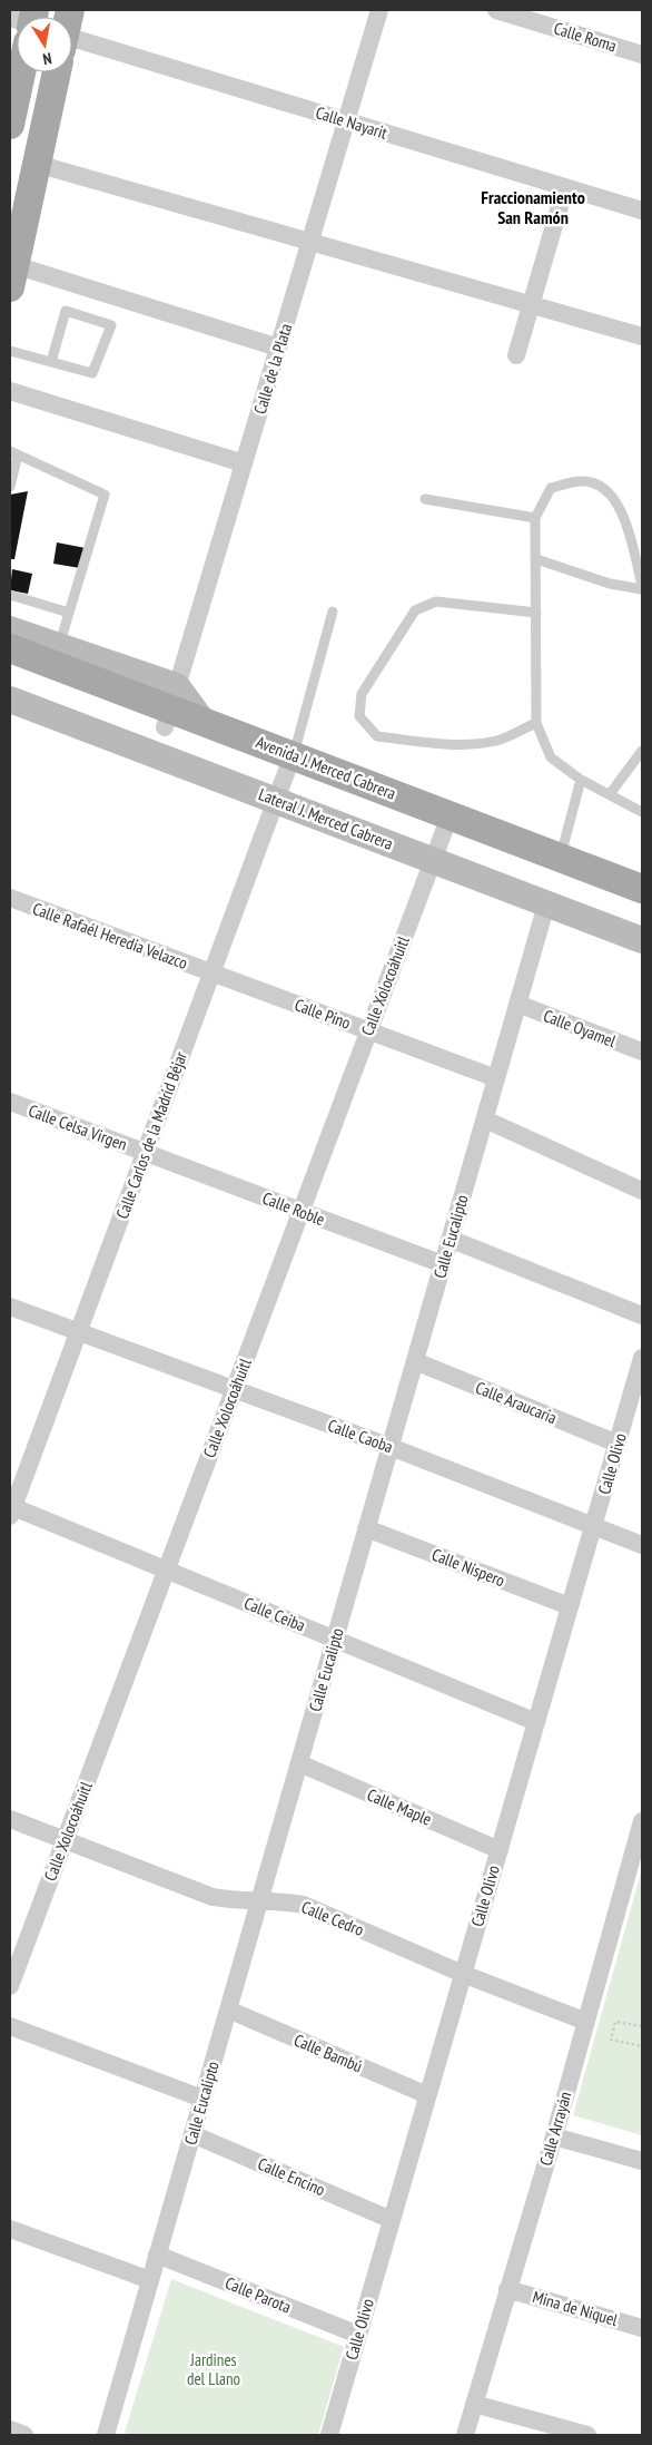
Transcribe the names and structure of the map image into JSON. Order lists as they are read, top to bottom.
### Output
{
  "streets": {
    "main road": ["Avenida J. Merced Cabrera"],
    "street": [
      "Calle Roma",
      "Calle Nayarit",
      "Calle de la Plata",
      "Lateral J. Merced Cabrera",
      "Calle Rafaél Heredia Velazco",
      "Calle Xolocoáhuitl",
      "Calle Pino",
      "Calle Oyamel",
      "Calle Celsa Virgen",
      "Calle Carlos de la Madrid Béjar",
      "Calle Roble",
      "Calle Eucalipto",
      "Calle Araucaria",
      "Calle Caoba",
      "Calle Olivo",
      "Calle Níspero",
      "Calle Ceiba",
      "Calle Maple",
      "Calle Cedro",
      "Calle Bambú",
      "Calle Arrayán",
      "Calle Encino",
      "Calle Parota",
      "Mina de Niquel"
    ]
  },
  "crossings": [
    ["Calle Nayarit", "Calle de la Plata"],
    ["Calle de la Plata", "Avenida J. Merced Cabrera"],
    ["Avenida J. Merced Cabrera", "Calle Xolocoáhuitl"],
    ["Avenida J. Merced Cabrera", "Calle Carlos de la Madrid Béjar"],
    ["Lateral J. Merced Cabrera", "Calle Xolocoáhuitl"],
    ["Lateral J. Merced Cabrera", "Calle Carlos de la Madrid Béjar"],
    ["Lateral J. Merced Cabrera", "Calle Eucalipto"],
    ["Calle Rafaél Heredia Velazco", "Calle Pino"],
    ["Calle Rafaél Heredia Velazco", "Calle Carlos de la Madrid Béjar"],
    ["Calle Xolocoáhuitl", "Calle Pino"],
    ["Calle Xolocoáhuitl", "Calle Roble"],
    ["Calle Xolocoáhuitl", "Calle Caoba"],
    ["Calle Xolocoáhuitl", "Calle Ceiba"],
    ["Calle Xolocoáhuitl", "Calle Cedro"],
    ["Calle Pino", "Calle Carlos de la Madrid Béjar"],
    ["Calle Pino", "Calle Eucalipto"],
    ["Calle Oyamel", "Calle Eucalipto"],
    ["Calle Celsa Virgen", "Calle Carlos de la Madrid Béjar"],
    ["Calle Celsa Virgen", "Calle Roble"],
    ["Calle Carlos de la Madrid Béjar", "Calle Roble"],
    ["Calle Carlos de la Madrid Béjar", "Calle Caoba"],
    ["Calle Carlos de la Madrid Béjar", "Calle Ceiba"],
    ["Calle Roble", "Calle Eucalipto"],
    ["Calle Eucalipto", "Calle Araucaria"],
    ["Calle Eucalipto", "Calle Caoba"],
    ["Calle Eucalipto", "Calle Níspero"],
    ["Calle Eucalipto", "Calle Ceiba"],
    ["Calle Eucalipto", "Calle Maple"],
    ["Calle Eucalipto", "Calle Cedro"],
    ["Calle Eucalipto", "Calle Bambú"],
    ["Calle Eucalipto", "Calle Encino"],
    ["Calle Eucalipto", "Calle Parota"],
    ["Calle Araucaria", "Calle Olivo"],
    ["Calle Caoba", "Calle Olivo"],
    ["Calle Olivo", "Calle Níspero"],
    ["Calle Olivo", "Calle Ceiba"],
    ["Calle Olivo", "Calle Maple"],
    ["Calle Olivo", "Calle Cedro"],
    ["Calle Olivo", "Calle Bambú"],
    ["Calle Olivo", "Calle Encino"],
    ["Calle Olivo", "Calle Parota"],
    ["Calle Cedro", "Calle Arrayán"],
    ["Calle Arrayán", "Mina de Niquel"]
  ],
  "districts": ["Fraccionamiento San Ramón"],
  "parks": ["Jardines del Llano"],
  "north": "bottom"
}
